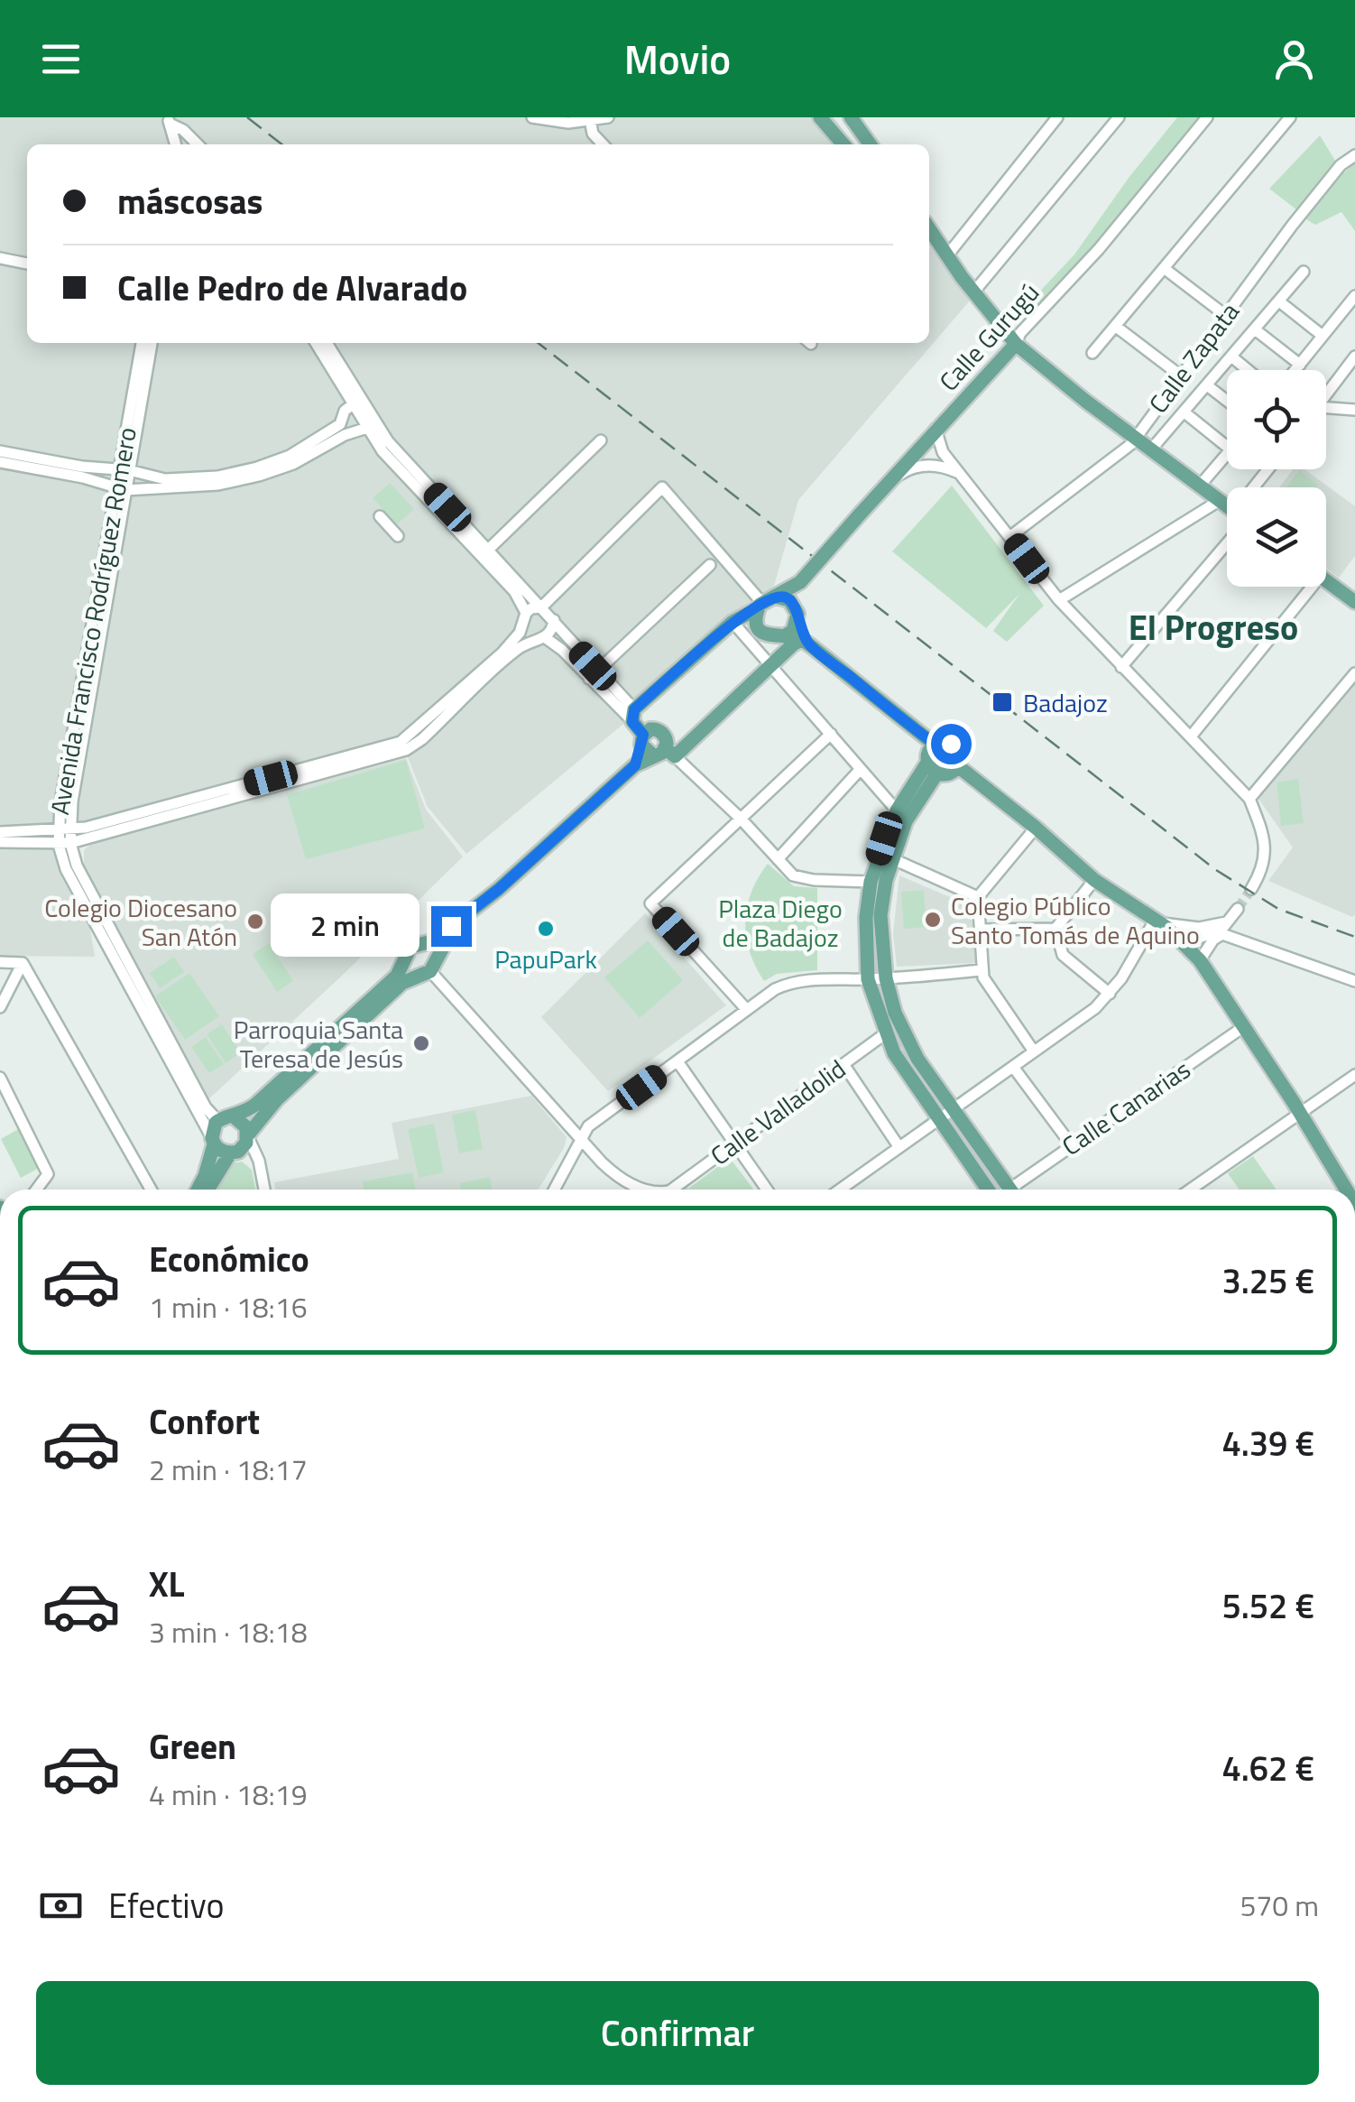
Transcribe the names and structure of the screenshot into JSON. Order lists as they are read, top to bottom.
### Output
{
  "streets": {
    "main road": ["Calle Gurugú"],
    "street": [
      "Calle Zapata",
      "Avenida Francisco Rodríguez Romero",
      "Calle Canarias",
      "Calle Valladolid"
    ]
  },
  "districts": ["El Progreso"],
  "parks": ["Plaza Diego de Badajoz"],
  "places": {
    "transit": ["Badajoz"],
    "other": [
      "Colegio Público Santo Tomás de Aquino",
      "Colegio Diocesano San Atón",
      "PapuPark",
      "Parroquia Santa Teresa de Jesús"
    ]
  },
  "page": {
    "header": "Movio",
    "banner": ["máscosas", "Calle Pedro de Alvarado"],
    "bubble": "2 min",
    "list": [
      {
        "name": "Económico",
        "note": "1 min · 18:16",
        "value": "3.25 €"
      },
      {
        "name": "Confort",
        "note": "2 min · 18:17",
        "value": "4.39 €"
      },
      {
        "name": "XL",
        "note": "3 min · 18:18",
        "value": "5.52 €"
      },
      {
        "name": "Green",
        "note": "4 min · 18:19",
        "value": "4.62 €"
      }
    ],
    "pay": ["Efectivo", "570 m"],
    "buttons": "Confirmar"
  }
}
